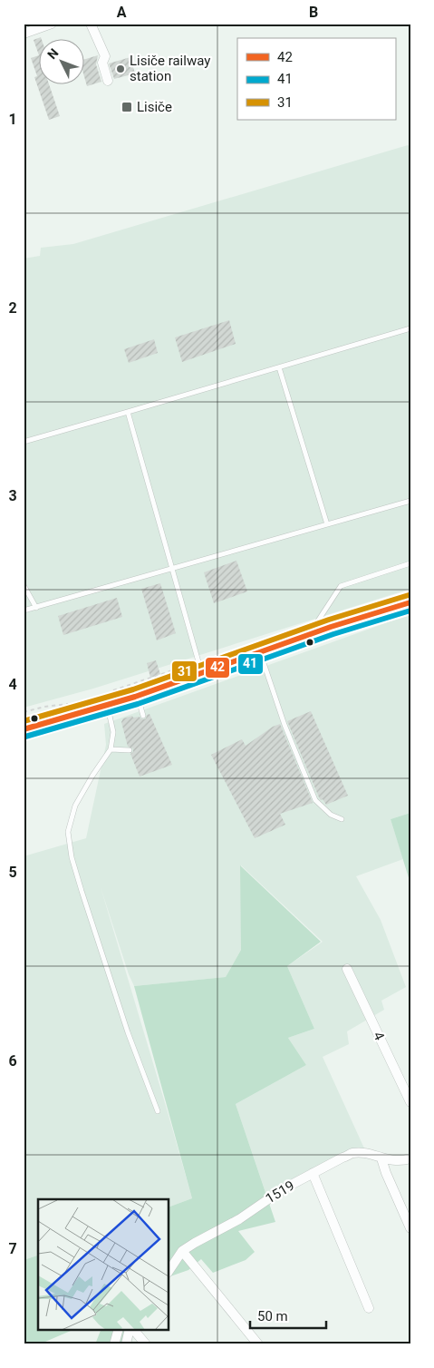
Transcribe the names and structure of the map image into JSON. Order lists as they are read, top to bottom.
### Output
{
  "streets": {
    "street": ["4", "1519"]
  },
  "places": {
    "other": ["Lisiče railway station"],
    "transit": ["Lisiče"]
  },
  "lines": ["transit line 31", "transit line 42", "transit line 41"],
  "legend": ["42", "41", "31"],
  "scale_bar": "50 m",
  "north": "top left",
  "grid": {
    "columns": ["A", "B"],
    "rows": [
      "1",
      "2",
      "3",
      "4",
      "5",
      "6",
      "7"
    ]
  }
}
